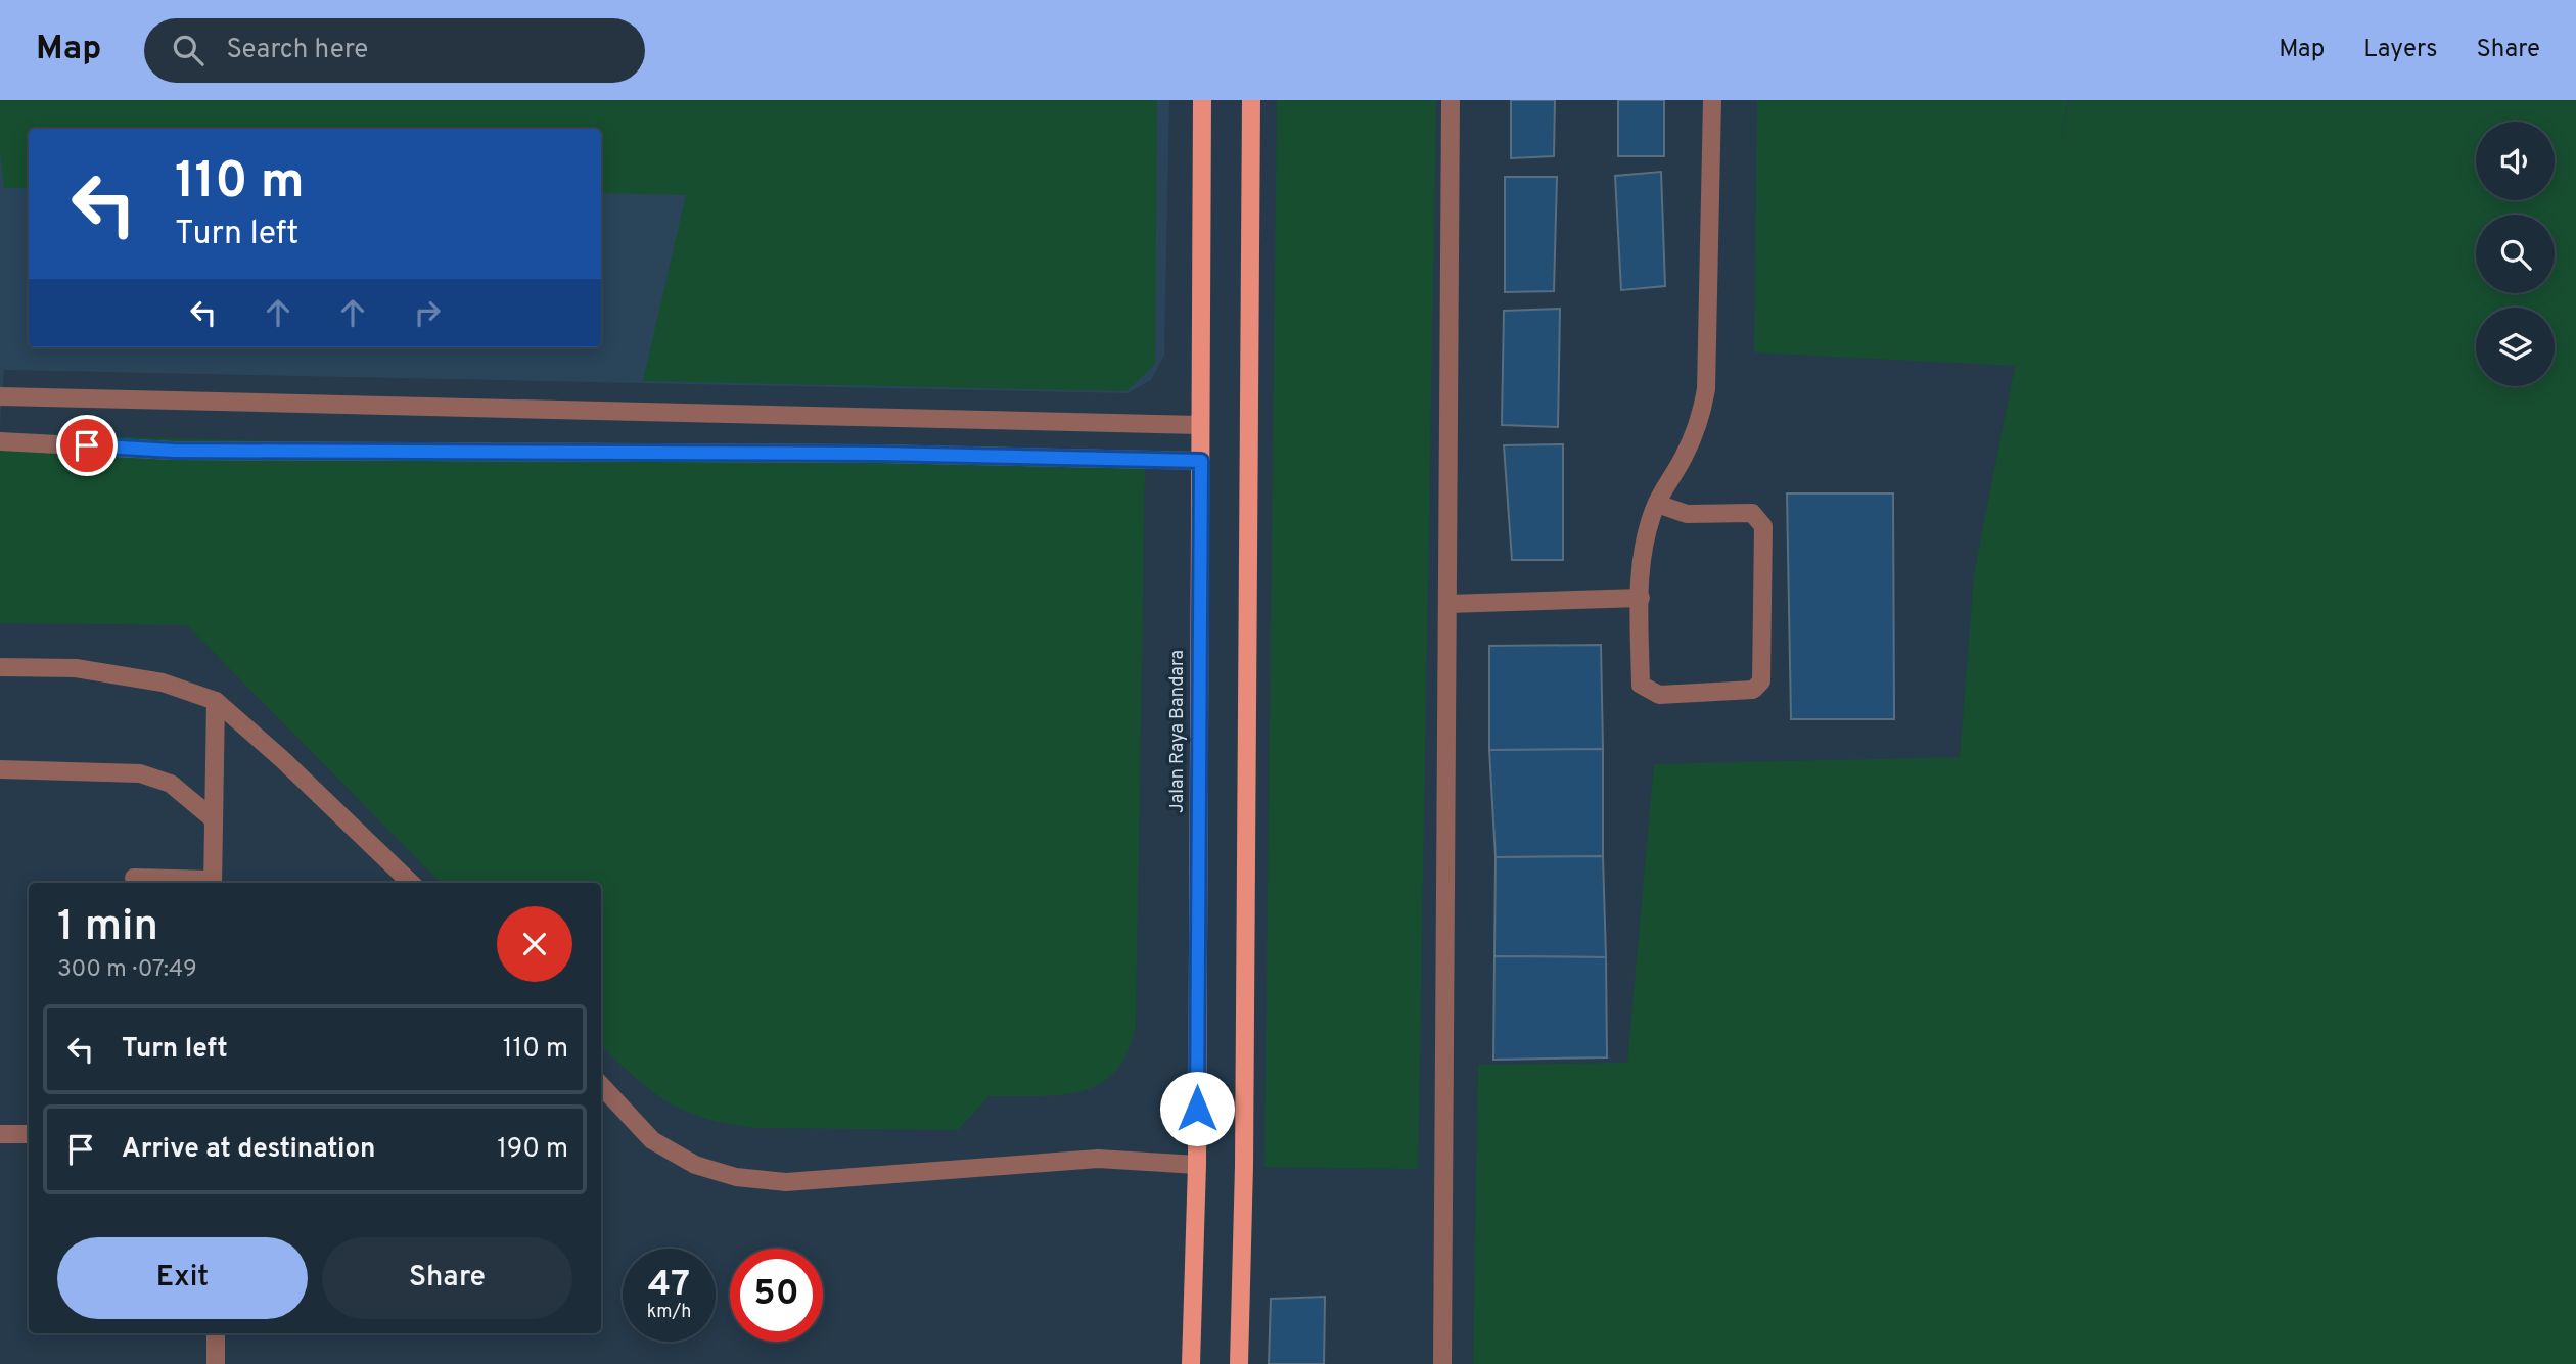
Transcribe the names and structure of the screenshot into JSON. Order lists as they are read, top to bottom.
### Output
{
  "streets": {
    "main road": ["Jalan Raya Bandara"]
  },
  "page": {
    "header": "Map",
    "search": "Search here",
    "nav": ["Map", "Layers", "Share"],
    "turn": ["110 m", "Turn left"],
    "heading": ["1 min", "300 m · 07:49"],
    "list": [
      {
        "name": "Turn left",
        "value": "110 m"
      },
      {
        "name": "Arrive at destination",
        "value": "190 m"
      }
    ],
    "buttons": ["Exit", "Share"],
    "speed": "47 km/h",
    "limit": "50"
  }
}
